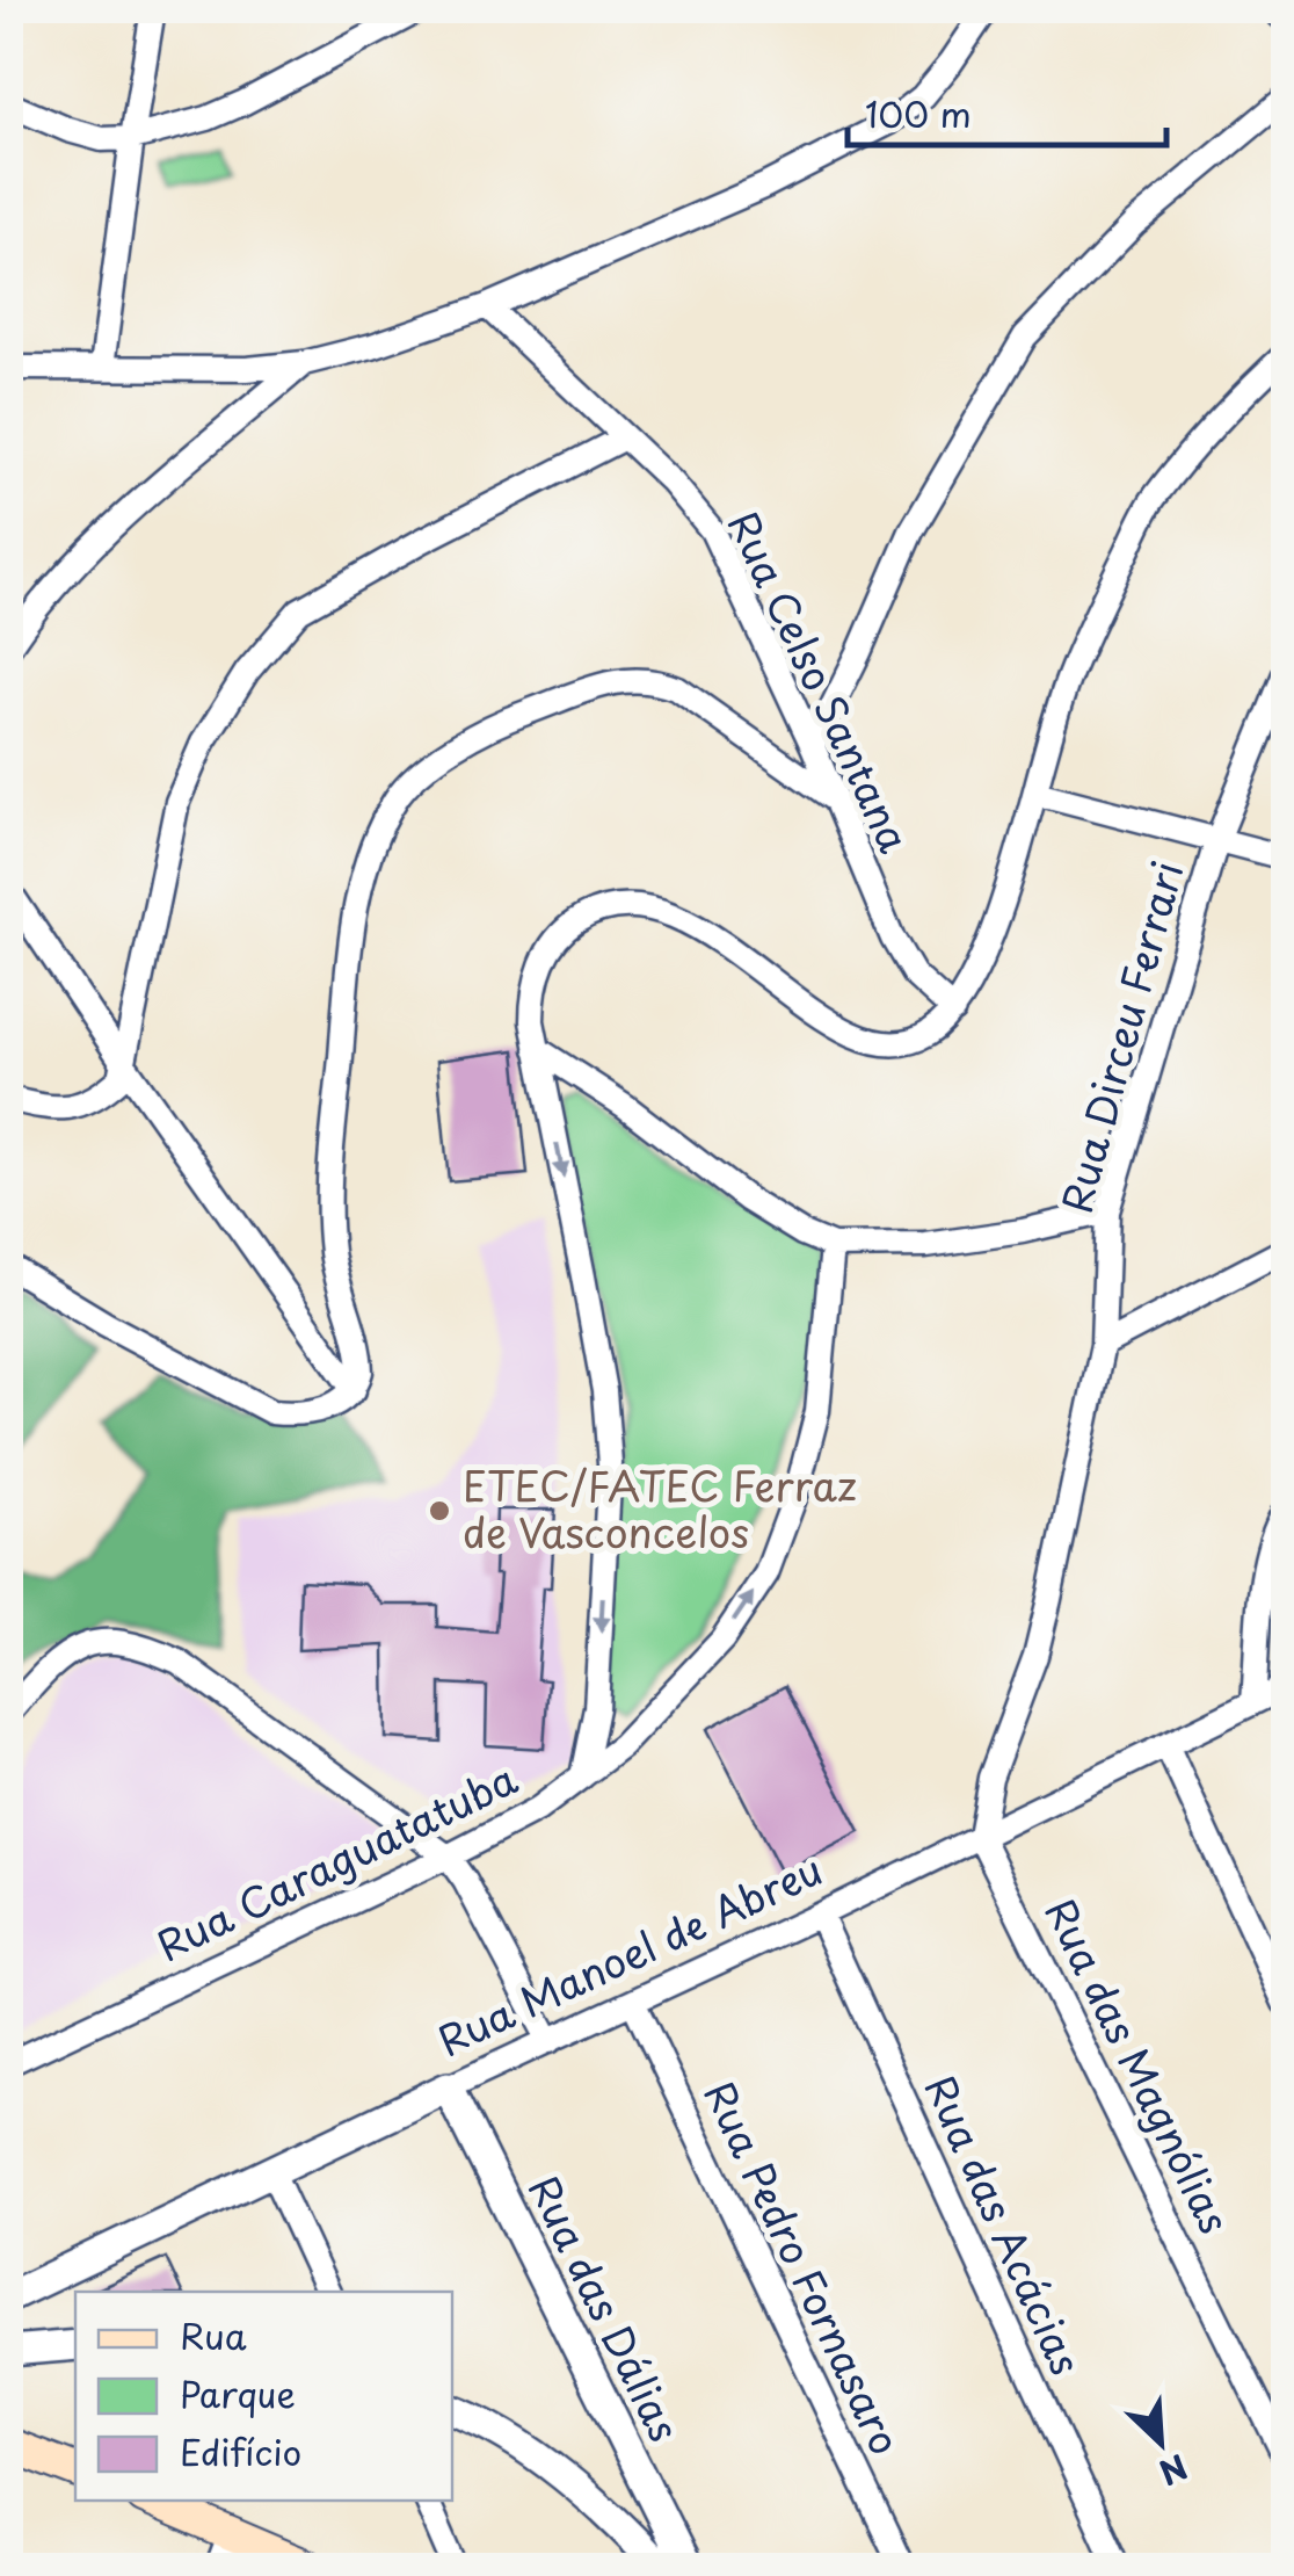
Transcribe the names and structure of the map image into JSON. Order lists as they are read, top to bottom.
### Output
{
  "streets": {
    "street": [
      "Rua Celso Santana",
      "Rua Dirceu Ferrari",
      "Rua Caraguatatuba",
      "Rua Manoel de Abreu",
      "Rua das Magnólias",
      "Rua das Acácias",
      "Rua Pedro Fornasaro",
      "Rua das Dálias"
    ]
  },
  "crossings": [
    ["Rua Dirceu Ferrari", "Rua Manoel de Abreu"],
    ["Rua Dirceu Ferrari", "Rua das Magnólias"],
    ["Rua Manoel de Abreu", "Rua das Magnólias"],
    ["Rua Manoel de Abreu", "Rua das Acácias"],
    ["Rua Manoel de Abreu", "Rua Pedro Fornasaro"],
    ["Rua Manoel de Abreu", "Rua das Dálias"]
  ],
  "one_way": ["Rua Caraguatatuba"],
  "places": ["ETEC/FATEC Ferraz de Vasconcelos"],
  "legend": ["Rua", "Parque", "Edifício"],
  "scale_bar": "100 m",
  "north": "bottom right"
}
